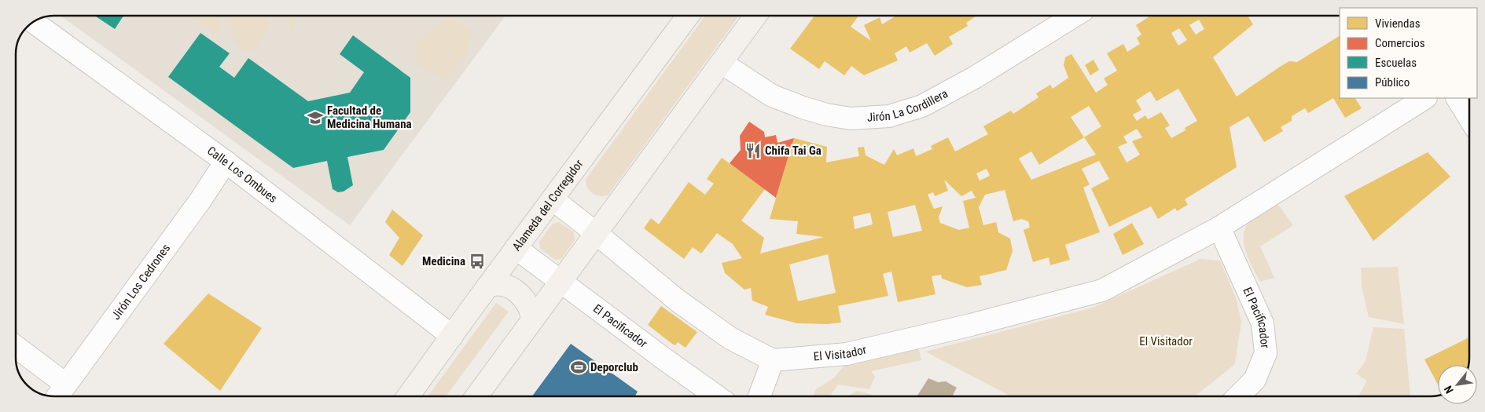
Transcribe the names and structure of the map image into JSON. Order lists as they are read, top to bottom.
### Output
{
  "streets": {
    "main road": ["Alameda del Corregidor"],
    "street": [
      "Jirón La Cordillera",
      "Calle Los Ombues",
      "Jirón Los Cedrones",
      "El Pacificador",
      "El Visitador"
    ]
  },
  "crossings": [
    ["Calle Los Ombues", "Alameda del Corregidor"],
    ["Calle Los Ombues", "Jirón Los Cedrones"],
    ["Alameda del Corregidor", "El Pacificador"],
    ["El Pacificador", "El Visitador"]
  ],
  "parks": ["El Visitador"],
  "places": {
    "school or university": ["Facultad de Medicina Humana"],
    "restaurant": ["Chifa Tai Ga"],
    "bus stop": ["Medicina"],
    "sports": ["Deporclub"]
  },
  "legend": [
    "Viviendas",
    "Comercios",
    "Escuelas",
    "Público"
  ],
  "north": "bottom left"
}
